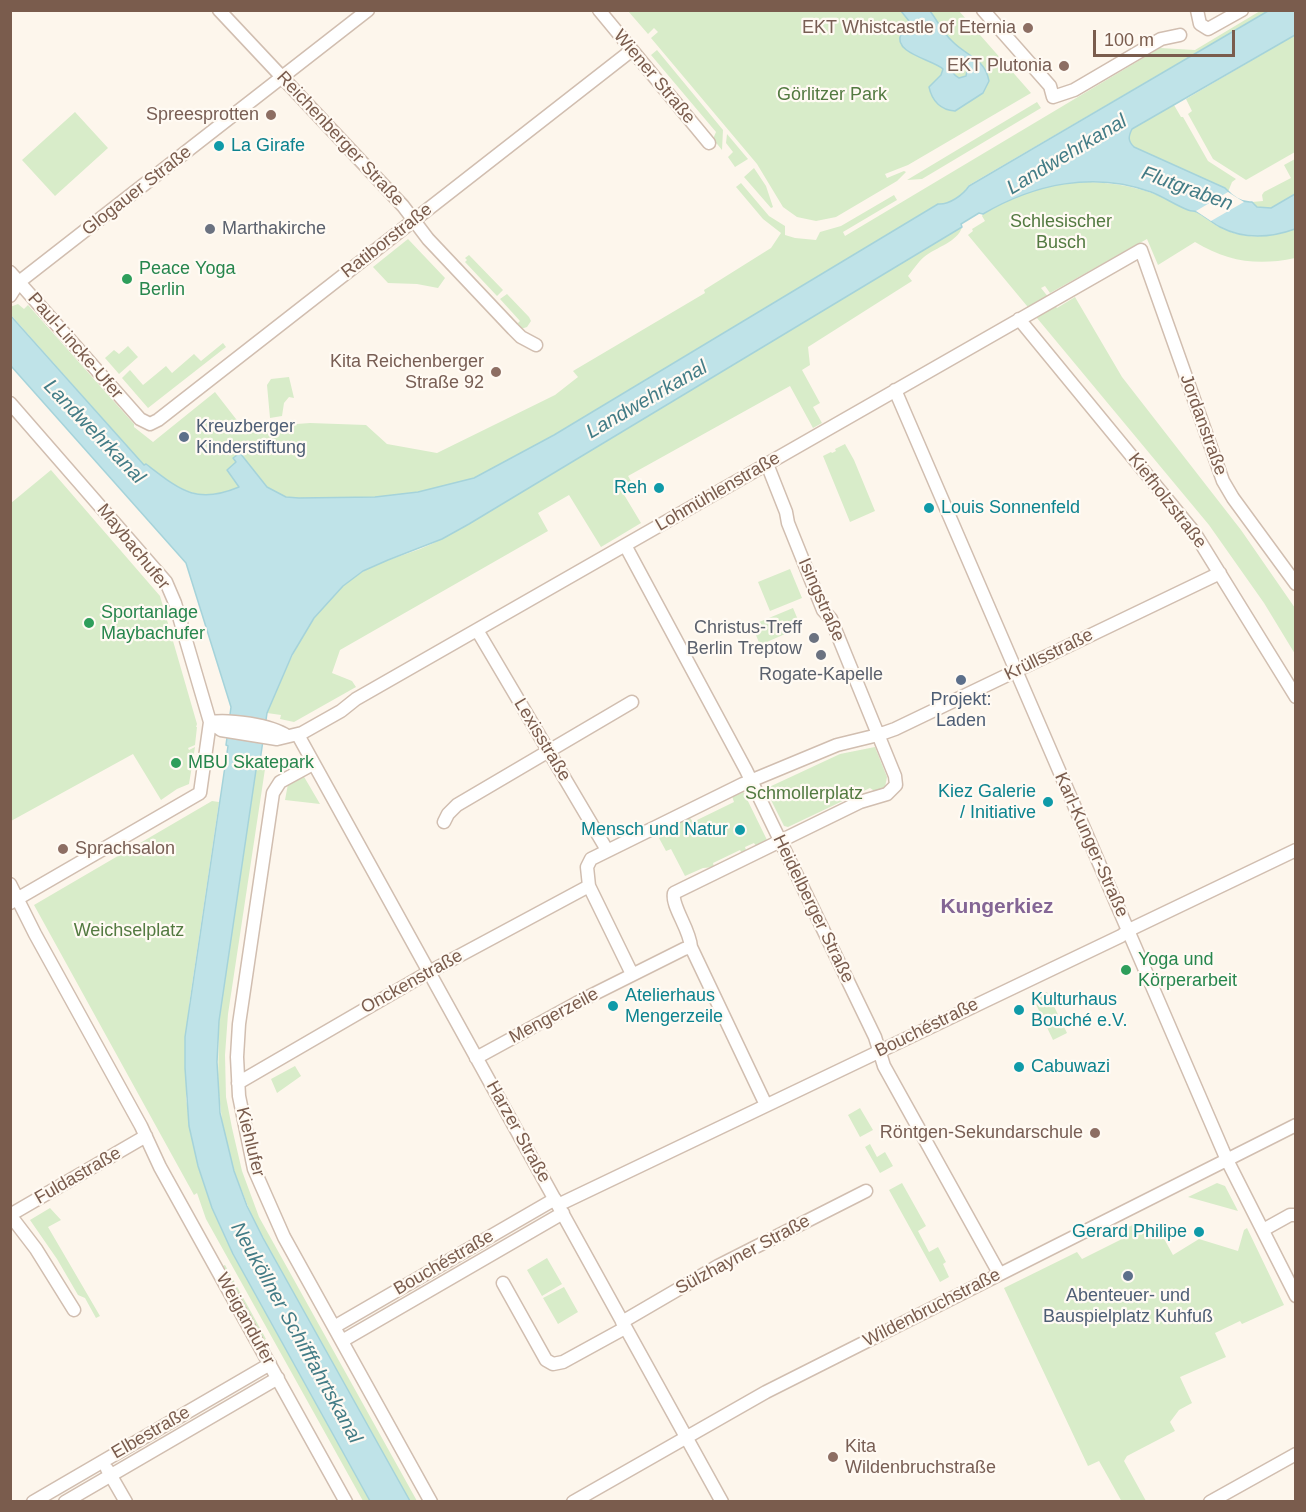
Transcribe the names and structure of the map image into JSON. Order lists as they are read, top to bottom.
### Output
{
  "streets": {
    "street": [
      "Wiener Straße",
      "Reichenberger Straße",
      "Glogauer Straße",
      "Ratiborstraße",
      "Paul-Lincke-Ufer",
      "Jordanstraße",
      "Lohmühlenstraße",
      "Kiefholzstraße",
      "Maybachufer",
      "Isingstraße",
      "Krüllsstraße",
      "Lexisstraße",
      "Karl-Kunger-Straße",
      "Heidelberger Straße",
      "Onckenstraße",
      "Mengerzeile",
      "Bouchéstraße",
      "Harzer Straße",
      "Kiehlufer",
      "Fuldastraße",
      "Sülzhayner Straße",
      "Wildenbruchstraße",
      "Weigandufer",
      "Elbestraße"
    ]
  },
  "crossings": [
    ["Wiener Straße", "Ratiborstraße"],
    ["Reichenberger Straße", "Glogauer Straße"],
    ["Reichenberger Straße", "Ratiborstraße"],
    ["Glogauer Straße", "Paul-Lincke-Ufer"],
    ["Ratiborstraße", "Paul-Lincke-Ufer"],
    ["Jordanstraße", "Lohmühlenstraße"],
    ["Lohmühlenstraße", "Kiefholzstraße"],
    ["Lohmühlenstraße", "Isingstraße"],
    ["Lohmühlenstraße", "Lexisstraße"],
    ["Lohmühlenstraße", "Karl-Kunger-Straße"],
    ["Lohmühlenstraße", "Heidelberger Straße"],
    ["Lohmühlenstraße", "Harzer Straße"],
    ["Kiefholzstraße", "Krüllsstraße"],
    ["Isingstraße", "Krüllsstraße"],
    ["Krüllsstraße", "Karl-Kunger-Straße"],
    ["Karl-Kunger-Straße", "Bouchéstraße"],
    ["Karl-Kunger-Straße", "Wildenbruchstraße"],
    ["Heidelberger Straße", "Bouchéstraße"],
    ["Heidelberger Straße", "Wildenbruchstraße"],
    ["Onckenstraße", "Harzer Straße"],
    ["Onckenstraße", "Kiehlufer"],
    ["Mengerzeile", "Harzer Straße"],
    ["Bouchéstraße", "Harzer Straße"],
    ["Bouchéstraße", "Kiehlufer"],
    ["Harzer Straße", "Kiehlufer"],
    ["Harzer Straße", "Sülzhayner Straße"],
    ["Harzer Straße", "Wildenbruchstraße"],
    ["Fuldastraße", "Weigandufer"],
    ["Weigandufer", "Elbestraße"]
  ],
  "districts": ["Kungerkiez"],
  "water": ["Landwehrkanal", "Flutgraben", "Neuköllner Schifffahrtskanal"],
  "parks": [
    "Görlitzer Park",
    "Schlesischer Busch",
    "Schmollerplatz",
    "Weichselplatz"
  ],
  "places": [
    "EKT Whistcastle of Eternia",
    "EKT Plutonia",
    "Spreesprotten",
    "La Girafe",
    "Marthakirche",
    "Peace Yoga Berlin",
    "Kita Reichenberger Straße 92",
    "Kreuzberger Kinderstiftung",
    "Reh",
    "Louis Sonnenfeld",
    "Sportanlage Maybachufer",
    "Christus-Treff Berlin Treptow",
    "Rogate-Kapelle",
    "Projekt: Laden",
    "MBU Skatepark",
    "Kiez Galerie / Initiative",
    "Mensch und Natur",
    "Sprachsalon",
    "Yoga und Körperarbeit",
    "Atelierhaus Mengerzeile",
    "Kulturhaus Bouché e.V.",
    "Cabuwazi",
    "Röntgen-Sekundarschule",
    "Gerard Philipe",
    "Abenteuer- und Bauspielplatz Kuhfuß",
    "Kita Wildenbruchstraße"
  ],
  "scale_bar": "100 m"
}
